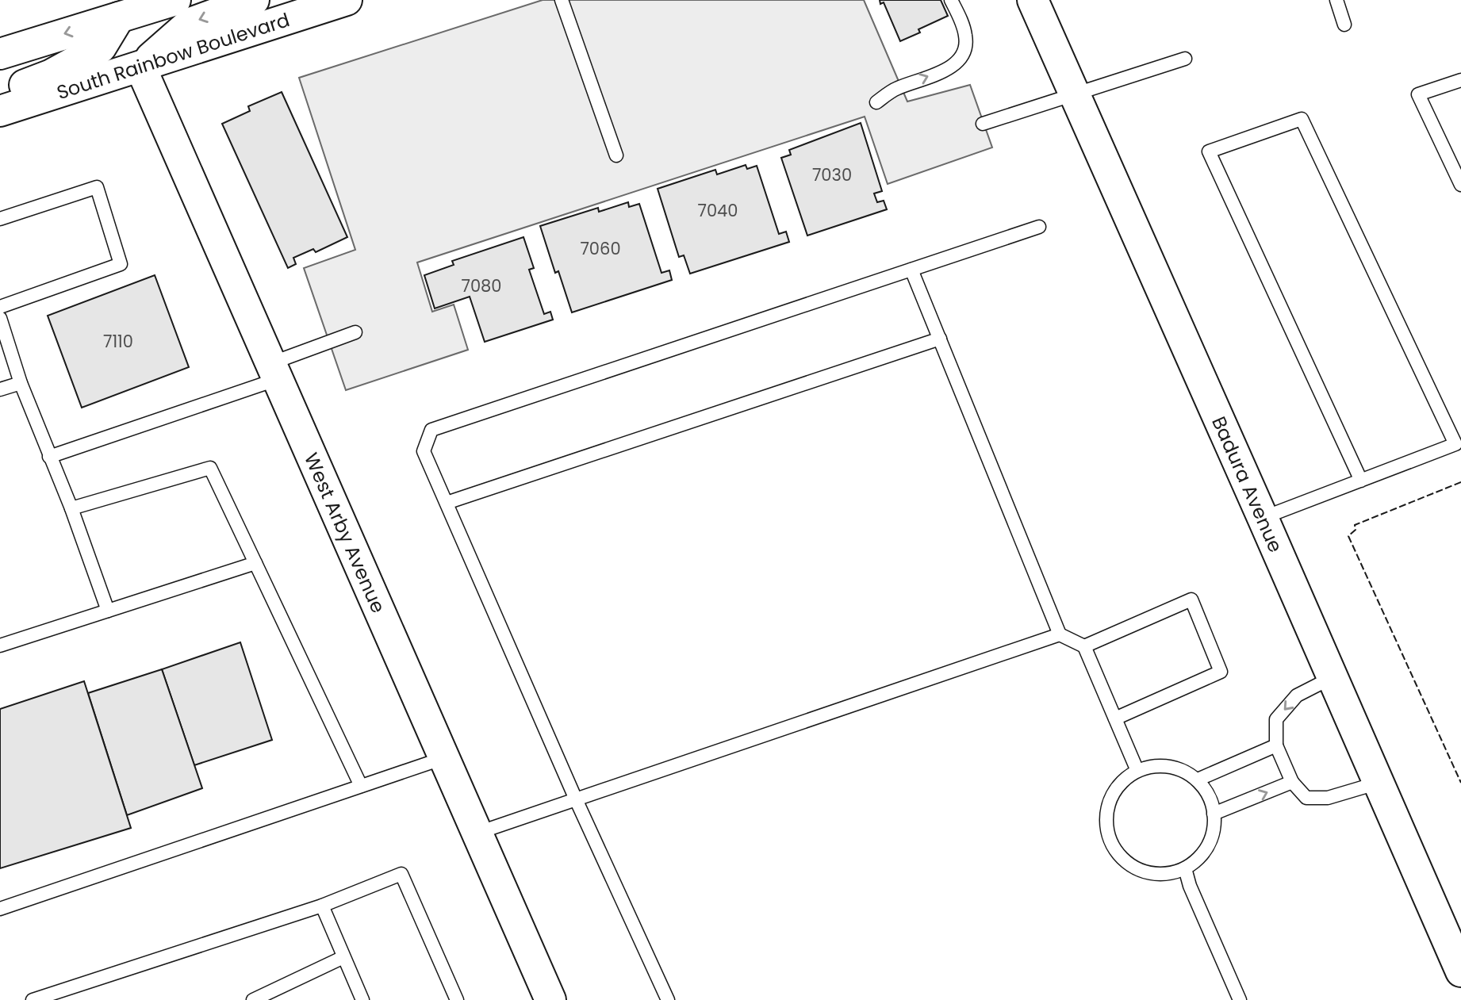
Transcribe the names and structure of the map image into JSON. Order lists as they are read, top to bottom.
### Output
{
  "streets": {
    "main road": ["South Rainbow Boulevard", "Badura Avenue", "West Arby Avenue"]
  },
  "crossings": [
    ["South Rainbow Boulevard", "West Arby Avenue"]
  ],
  "house_numbers": [
    "7030",
    "7040",
    "7060",
    "7080",
    "7110"
  ]
}
